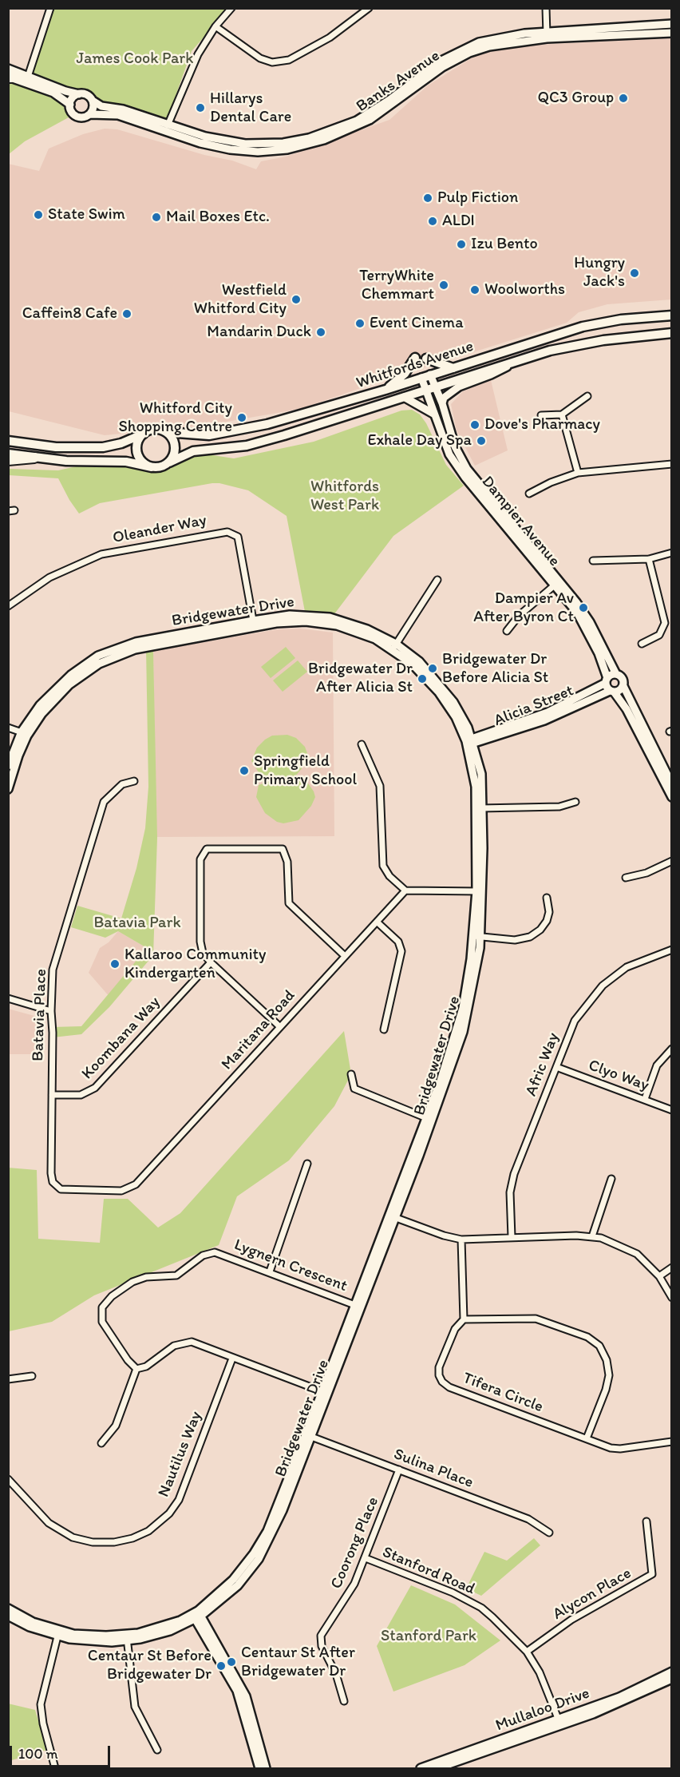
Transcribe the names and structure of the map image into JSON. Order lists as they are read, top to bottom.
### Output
{
  "streets": {
    "main road": ["Whitfords Avenue"],
    "street": [
      "Banks Avenue",
      "Dampier Avenue",
      "Oleander Way",
      "Bridgewater Drive",
      "Alicia Street",
      "Batavia Place",
      "Maritana Road",
      "Koombana Way",
      "Afric Way",
      "Clyo Way",
      "Lygnern Crescent",
      "Tifera Circle",
      "Nautilus Way",
      "Sulina Place",
      "Coorong Place",
      "Stanford Road",
      "Alycon Place",
      "Mullaloo Drive"
    ]
  },
  "crossings": [
    ["Whitfords Avenue", "Dampier Avenue"],
    ["Dampier Avenue", "Alicia Street"],
    ["Oleander Way", "Bridgewater Drive"],
    ["Bridgewater Drive", "Alicia Street"],
    ["Bridgewater Drive", "Lygnern Crescent"],
    ["Bridgewater Drive", "Sulina Place"],
    ["Batavia Place", "Maritana Road"],
    ["Batavia Place", "Koombana Way"],
    ["Afric Way", "Clyo Way"],
    ["Sulina Place", "Coorong Place"],
    ["Coorong Place", "Stanford Road"],
    ["Stanford Road", "Alycon Place"],
    ["Stanford Road", "Mullaloo Drive"]
  ],
  "parks": [
    "James Cook Park",
    "Whitfords West Park",
    "Batavia Park",
    "Stanford Park"
  ],
  "places": [
    "QC3 Group",
    "Hillarys Dental Care",
    "Pulp Fiction",
    "State Swim",
    "Mail Boxes Etc.",
    "ALDI",
    "Izu Bento",
    "Hungry Jack's",
    "TerryWhite Chemmart",
    "Woolworths",
    "Westfield Whitford City",
    "Caffein8 Cafe",
    "Event Cinema",
    "Mandarin Duck",
    "Whitford City Shopping Centre",
    "Dove's Pharmacy",
    "Exhale Day Spa",
    "Dampier Av After Byron Ct",
    "Bridgewater Dr Before Alicia St",
    "Bridgewater Dr After Alicia St",
    "Springfield Primary School",
    "Kallaroo Community Kindergarten",
    "Centaur St After Bridgewater Dr",
    "Centaur St Before Bridgewater Dr"
  ],
  "scale_bar": "100 m"
}
